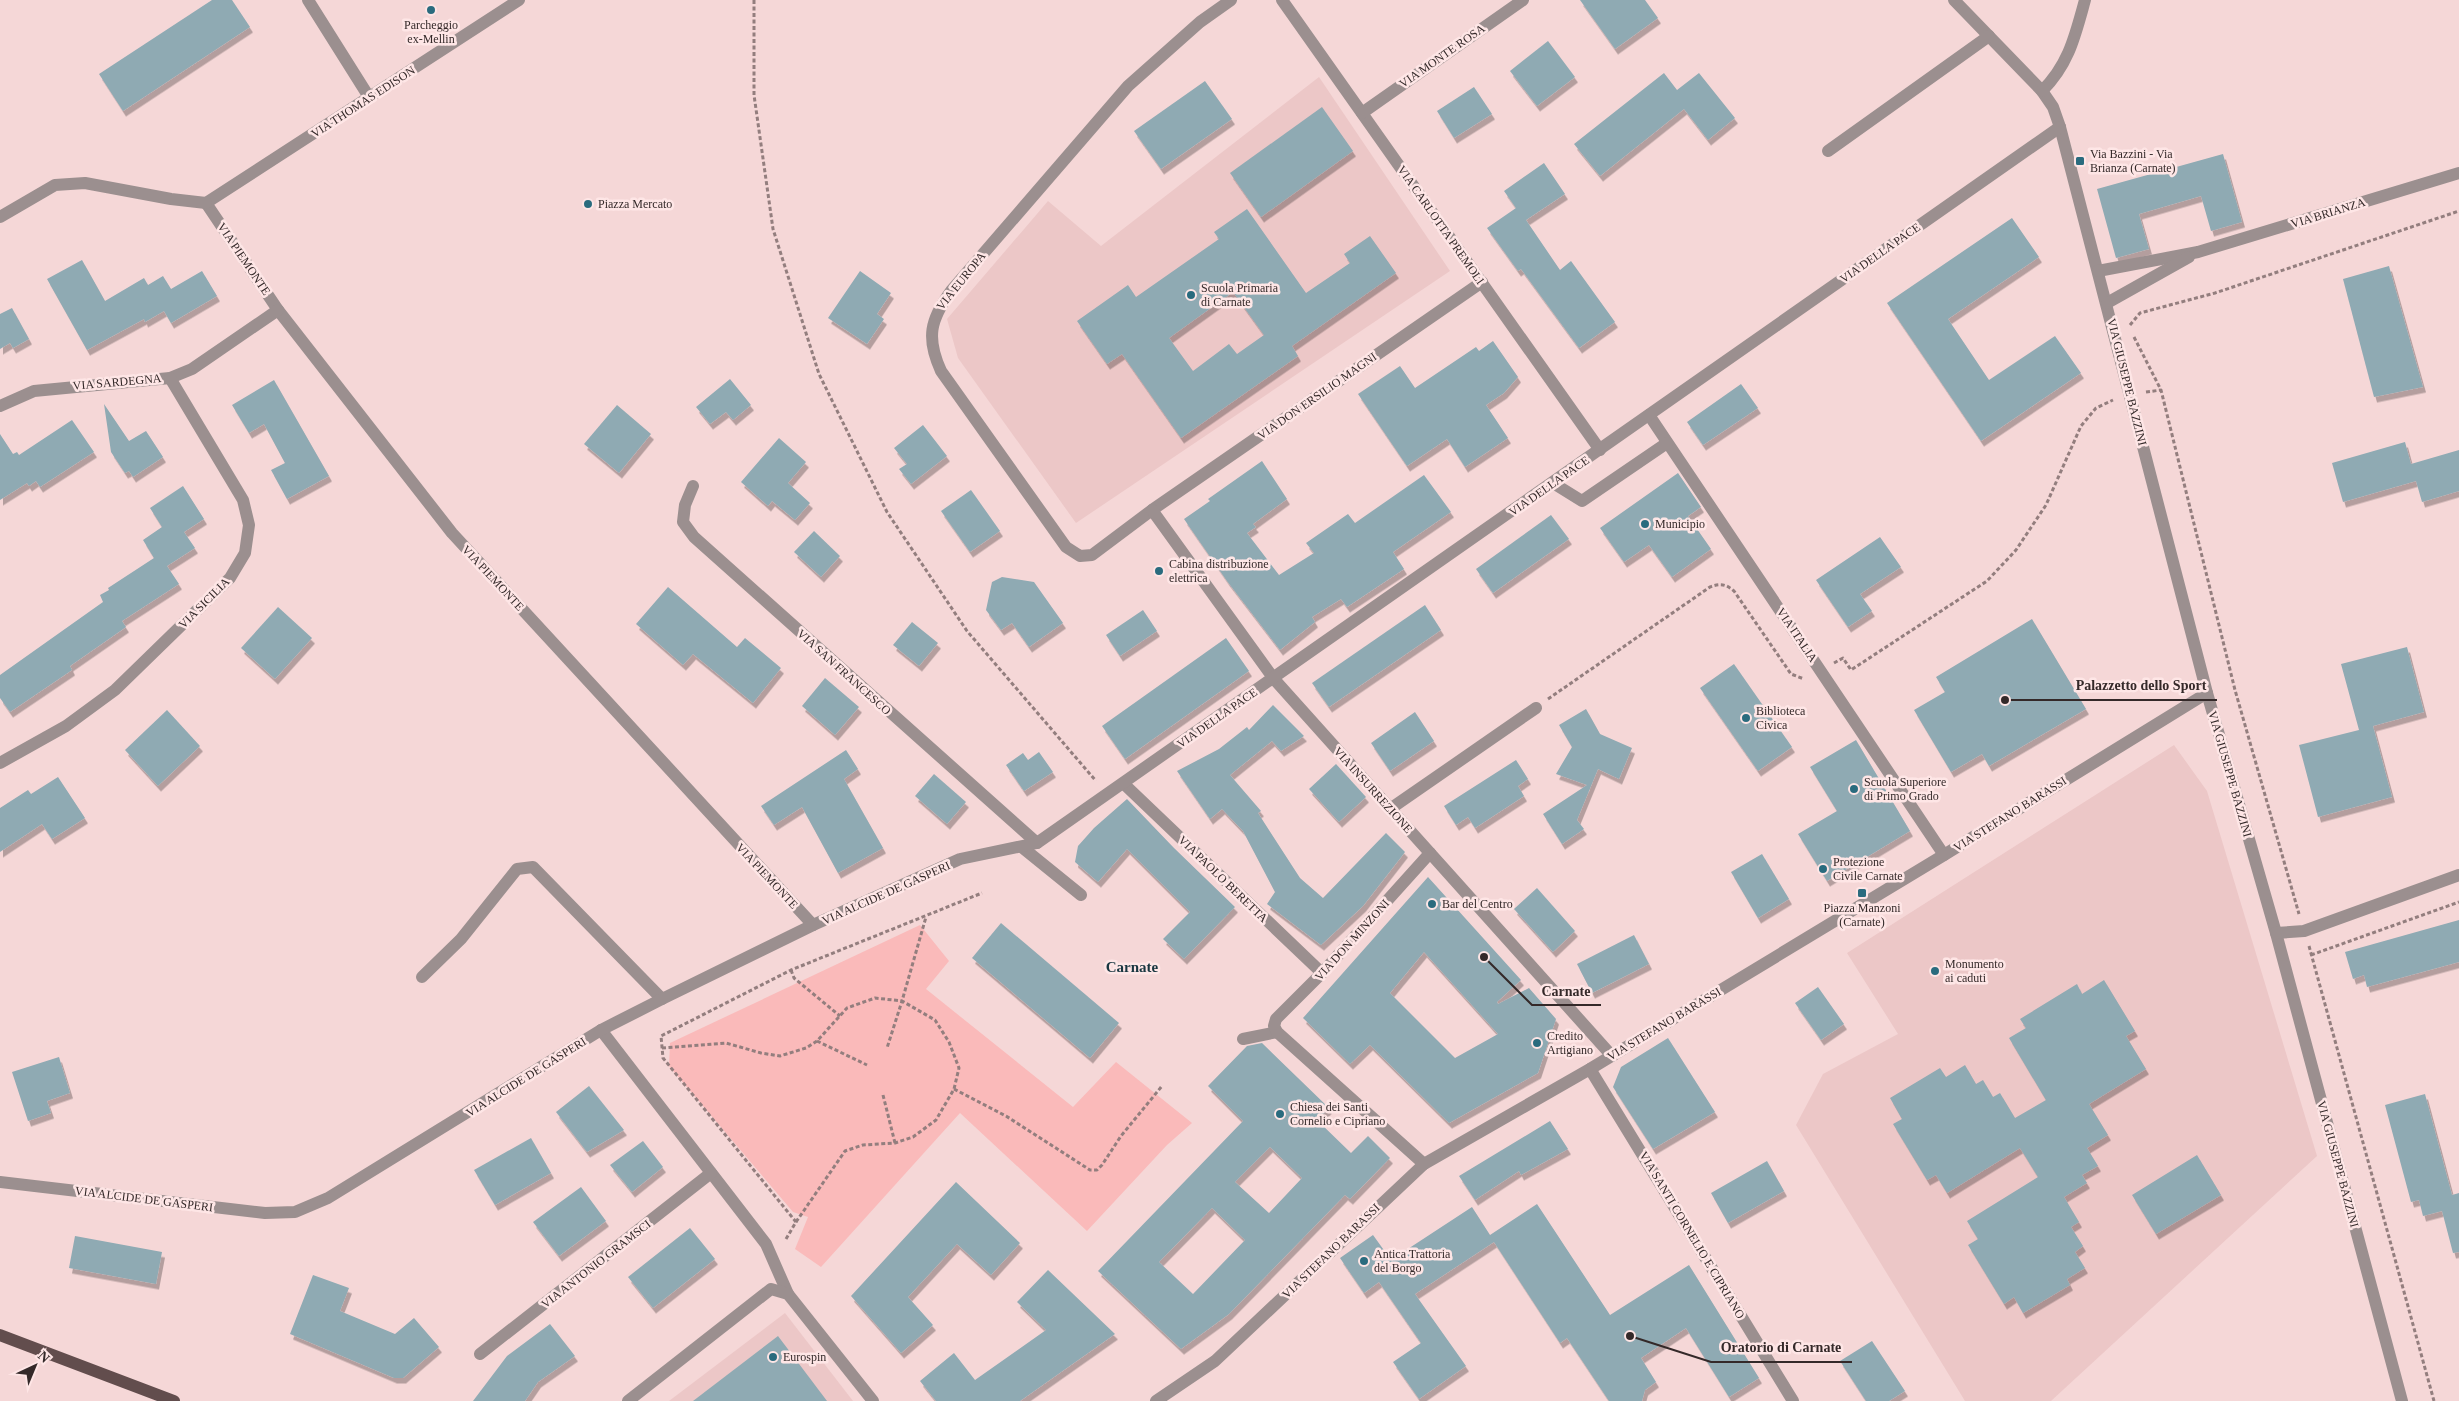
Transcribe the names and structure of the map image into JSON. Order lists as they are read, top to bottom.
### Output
{
  "streets": {
    "street": [
      "VIA MONTE ROSA",
      "VIA THOMAS EDISON",
      "VIA BRIANZA",
      "VIA CARLOTTA PREMOLI",
      "VIA DELLA PACE",
      "VIA PIEMONTE",
      "VIA EUROPA",
      "VIA SARDEGNA",
      "VIA GIUSEPPE BAZZINI",
      "VIA DON ERSILIO MAGNI",
      "VIA SICILIA",
      "VIA ITALIA",
      "VIA SAN FRANCESCO",
      "VIA INSURREZIONE",
      "VIA STEFANO BARASSI",
      "VIA PAOLO BERETTA",
      "VIA ALCIDE DE GASPERI",
      "VIA DON MINZONI",
      "VIA SANTI CORNELIO E CIPRIANO",
      "VIA ANTONIO GRAMSCI"
    ]
  },
  "crossings": [
    ["VIA MONTE ROSA", "VIA CARLOTTA PREMOLI"],
    ["VIA THOMAS EDISON", "VIA PIEMONTE"],
    ["VIA BRIANZA", "VIA GIUSEPPE BAZZINI"],
    ["VIA CARLOTTA PREMOLI", "VIA DELLA PACE"],
    ["VIA CARLOTTA PREMOLI", "VIA DON ERSILIO MAGNI"],
    ["VIA DELLA PACE", "VIA GIUSEPPE BAZZINI"],
    ["VIA DELLA PACE", "VIA ITALIA"],
    ["VIA DELLA PACE", "VIA SAN FRANCESCO"],
    ["VIA DELLA PACE", "VIA INSURREZIONE"],
    ["VIA DELLA PACE", "VIA PAOLO BERETTA"],
    ["VIA DELLA PACE", "VIA ALCIDE DE GASPERI"],
    ["VIA PIEMONTE", "VIA SARDEGNA"],
    ["VIA PIEMONTE", "VIA ALCIDE DE GASPERI"],
    ["VIA EUROPA", "VIA DON ERSILIO MAGNI"],
    ["VIA EUROPA", "VIA INSURREZIONE"],
    ["VIA SARDEGNA", "VIA SICILIA"],
    ["VIA GIUSEPPE BAZZINI", "VIA STEFANO BARASSI"],
    ["VIA DON ERSILIO MAGNI", "VIA INSURREZIONE"],
    ["VIA ITALIA", "VIA STEFANO BARASSI"],
    ["VIA SAN FRANCESCO", "VIA ALCIDE DE GASPERI"],
    ["VIA INSURREZIONE", "VIA STEFANO BARASSI"],
    ["VIA INSURREZIONE", "VIA DON MINZONI"],
    ["VIA STEFANO BARASSI", "VIA SANTI CORNELIO E CIPRIANO"],
    ["VIA PAOLO BERETTA", "VIA DON MINZONI"]
  ],
  "districts": ["Carnate"],
  "places": {
    "other": [
      "Parcheggio ex-Mellin",
      "Piazza Mercato",
      "Scuola Primaria di Carnate",
      "Municipio",
      "Cabina distribuzione elettrica",
      "Palazzetto dello Sport",
      "Biblioteca Civica",
      "Scuola Superiore di Primo Grado",
      "Protezione Civile Carnate",
      "Bar del Centro",
      "Carnate",
      "Monumento ai caduti",
      "Credito Artigiano",
      "Chiesa dei Santi Cornelio e Cipriano",
      "Antica Trattoria del Borgo",
      "Oratorio di Carnate",
      "Eurospin"
    ],
    "transit": ["Via Bazzini - Via Brianza (Carnate)", "Piazza Manzoni (Carnate)"]
  },
  "north": "top right"
}
